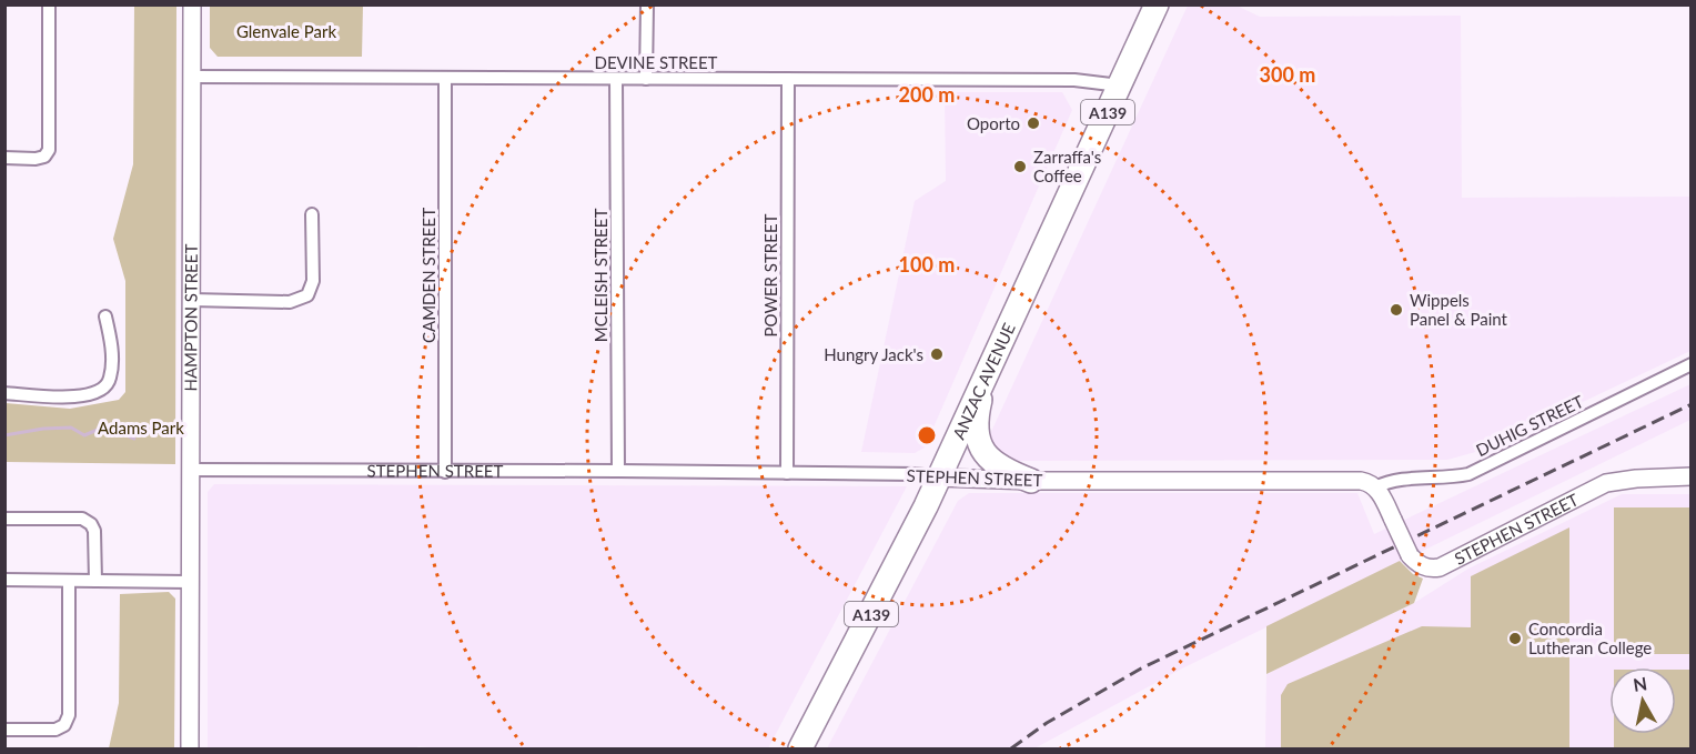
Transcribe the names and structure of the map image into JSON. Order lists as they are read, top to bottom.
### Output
{
  "streets": {
    "highway": ["A139", "ANZAC AVENUE"],
    "street": [
      "DEVINE STREET",
      "CAMDEN STREET",
      "MCLEISH STREET",
      "POWER STREET",
      "HAMPTON STREET",
      "DUHIG STREET",
      "STEPHEN STREET"
    ]
  },
  "crossings": [
    ["DEVINE STREET", "CAMDEN STREET"],
    ["DEVINE STREET", "MCLEISH STREET"],
    ["DEVINE STREET", "POWER STREET"],
    ["DEVINE STREET", "HAMPTON STREET"],
    ["DEVINE STREET", "ANZAC AVENUE"],
    ["CAMDEN STREET", "STEPHEN STREET"],
    ["MCLEISH STREET", "STEPHEN STREET"],
    ["POWER STREET", "STEPHEN STREET"],
    ["HAMPTON STREET", "STEPHEN STREET"],
    ["ANZAC AVENUE", "STEPHEN STREET"],
    ["DUHIG STREET", "STEPHEN STREET"]
  ],
  "parks": ["Glenvale Park", "Adams Park"],
  "places": [
    "Oporto",
    "Zarraffa's Coffee",
    "Wippels Panel & Paint",
    "Hungry Jack's",
    "Concordia Lutheran College"
  ],
  "north": "top",
  "rings": ["300 m", "200 m", "100 m"]
}
